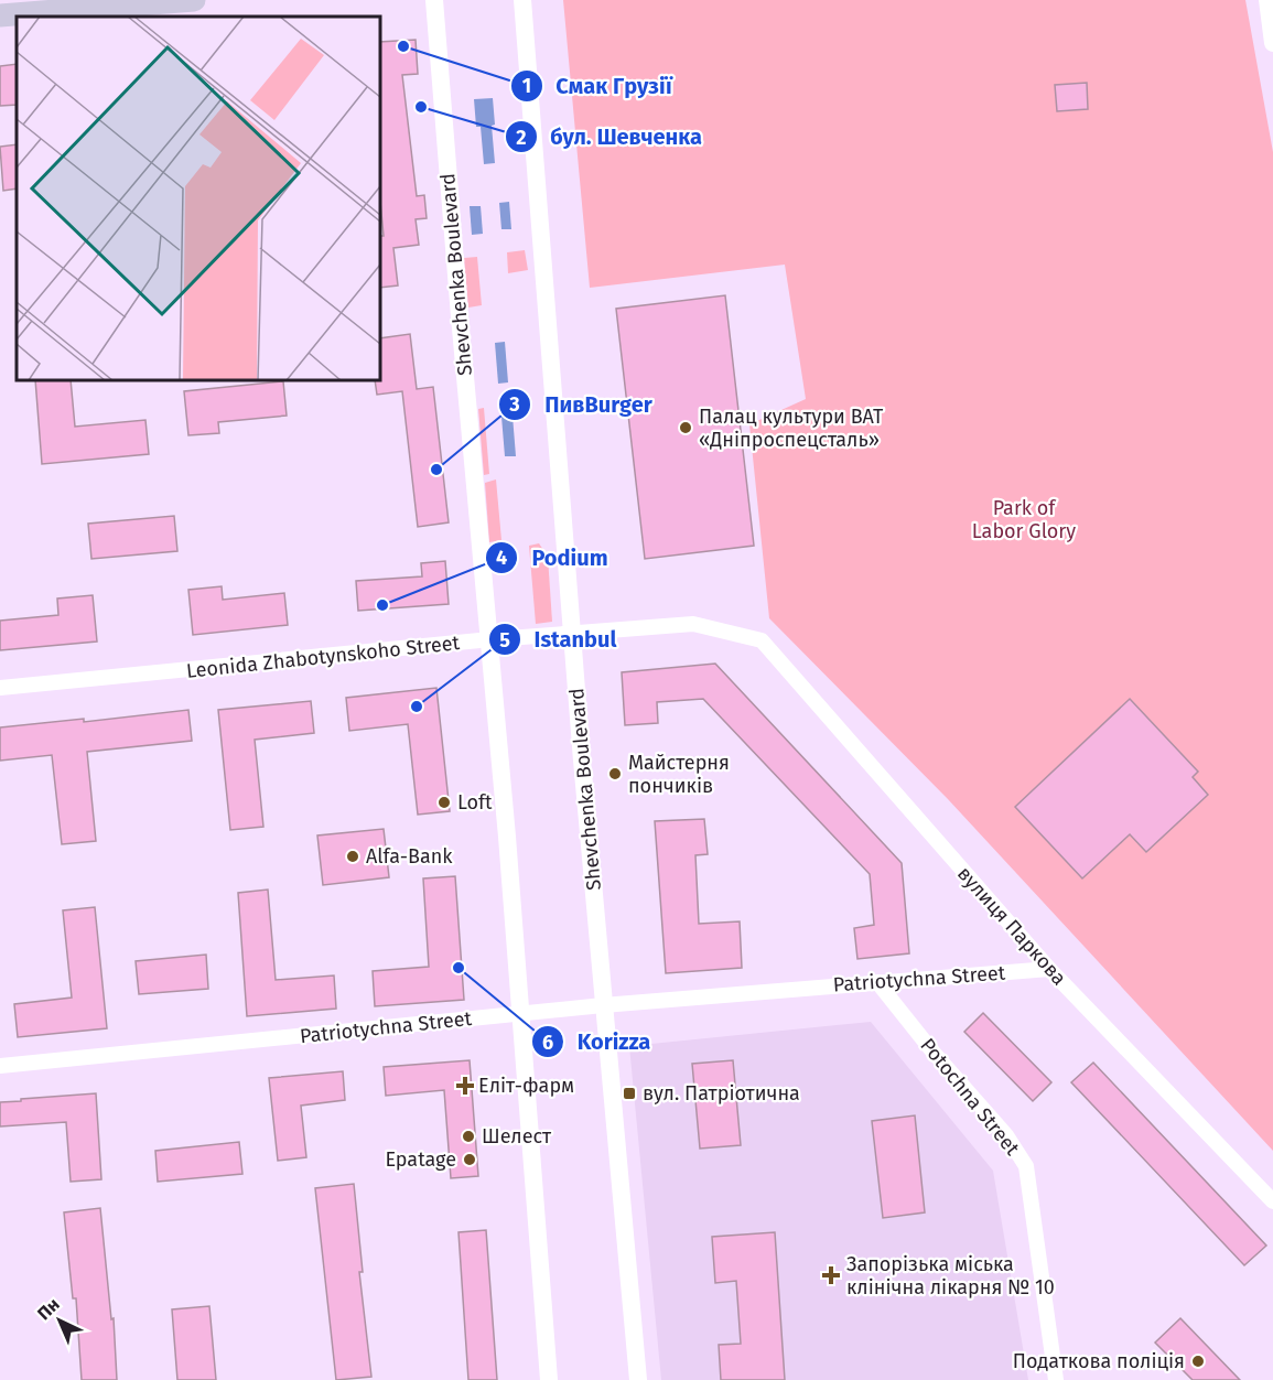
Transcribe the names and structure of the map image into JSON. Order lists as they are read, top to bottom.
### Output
{
  "streets": {
    "street": [
      "Shevchenka Boulevard",
      "Leonida Zhabotynskoho Street",
      "вулиця Паркова",
      "Patriotychna Street",
      "Potochna Street"
    ]
  },
  "crossings": [
    ["Shevchenka Boulevard", "Leonida Zhabotynskoho Street"],
    ["Shevchenka Boulevard", "Patriotychna Street"],
    ["Leonida Zhabotynskoho Street", "вулиця Паркова"],
    ["вулиця Паркова", "Patriotychna Street"],
    ["Patriotychna Street", "Potochna Street"]
  ],
  "parks": ["Park of Labor Glory"],
  "places": {
    "other": [
      "Смак Грузії",
      "бул. Шевченка",
      "Палац культури ВАТ «Дніпроспецсталь»",
      "ПивBurger",
      "Podium",
      "Istanbul",
      "Майстерня пончиків",
      "Loft",
      "Alfa-Bank",
      "Korizza",
      "Шелест",
      "Epatage",
      "Податкова поліція"
    ],
    "health": ["Еліт-фарм", "Запорізька міська клінічна лікарня № 10"],
    "transit": ["вул. Патріотична"]
  },
  "north": "top left"
}
